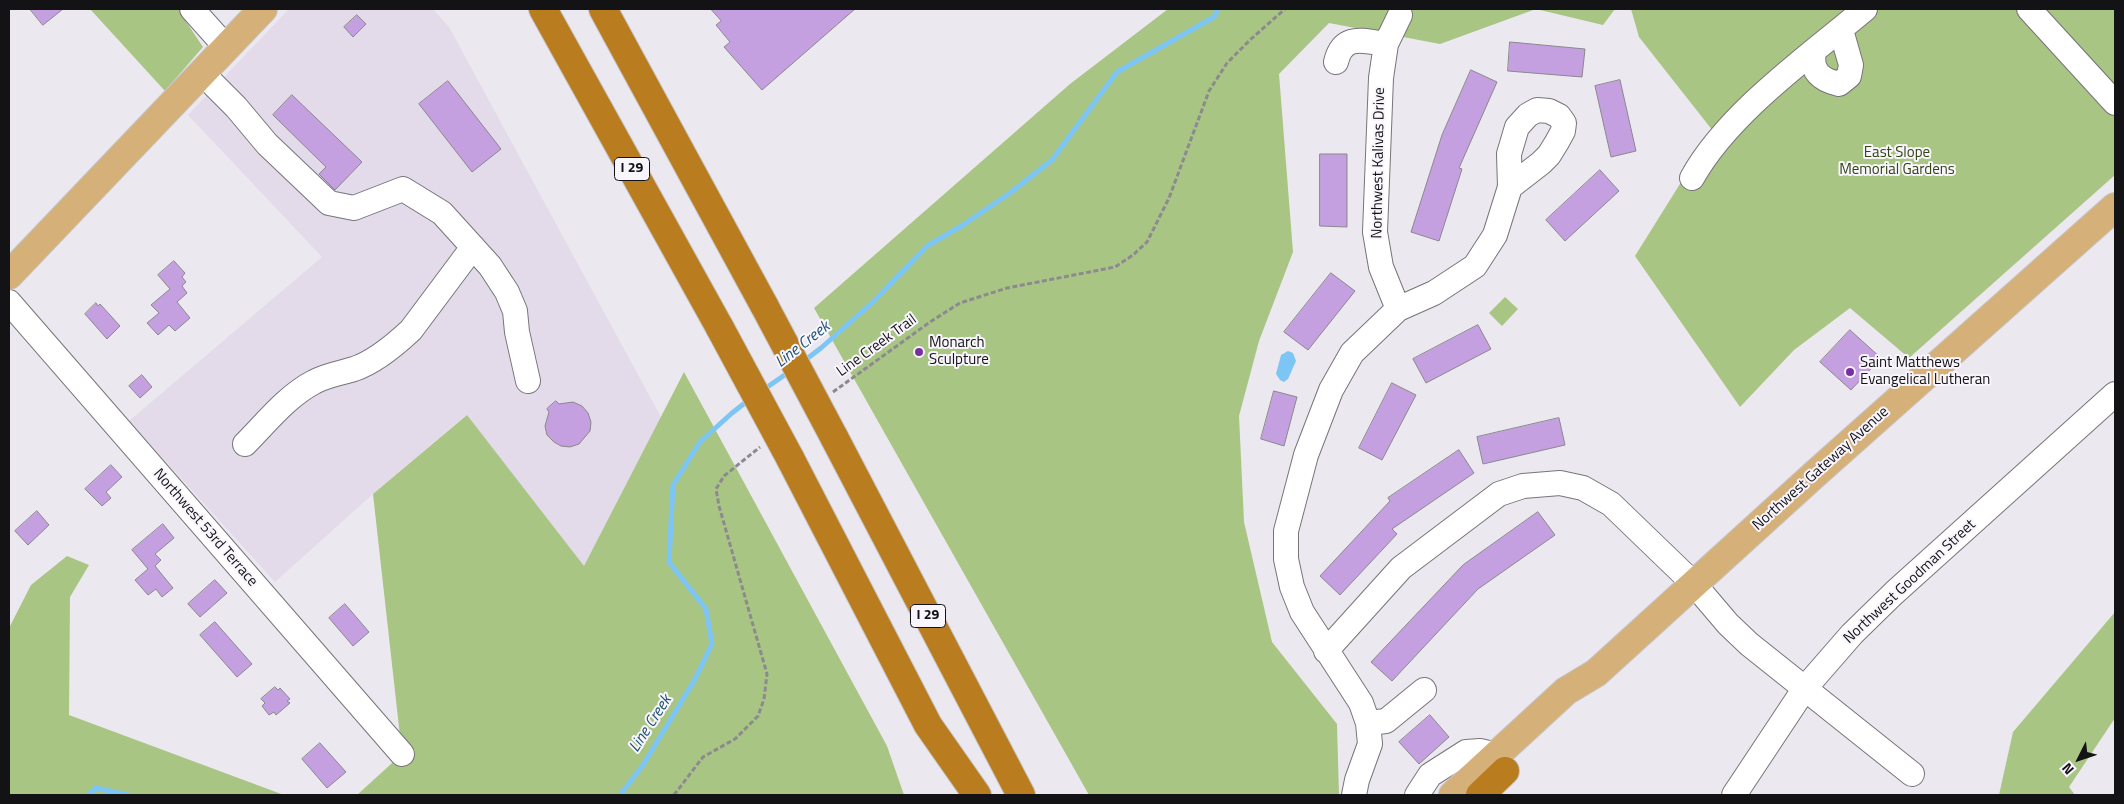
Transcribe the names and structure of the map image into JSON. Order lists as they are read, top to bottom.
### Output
{
  "streets": {
    "highway": ["I 29"],
    "main road": ["Northwest Gateway Avenue"],
    "street": ["Northwest Kalivas Drive", "Northwest 53rd Terrace", "Northwest Goodman Street"],
    "path": ["Line Creek Trail"]
  },
  "water": ["Line Creek"],
  "parks": ["East Slope Memorial Gardens"],
  "places": ["Monarch Sculpture", "Saint Matthews Evangelical Lutheran"],
  "north": "bottom left"
}
